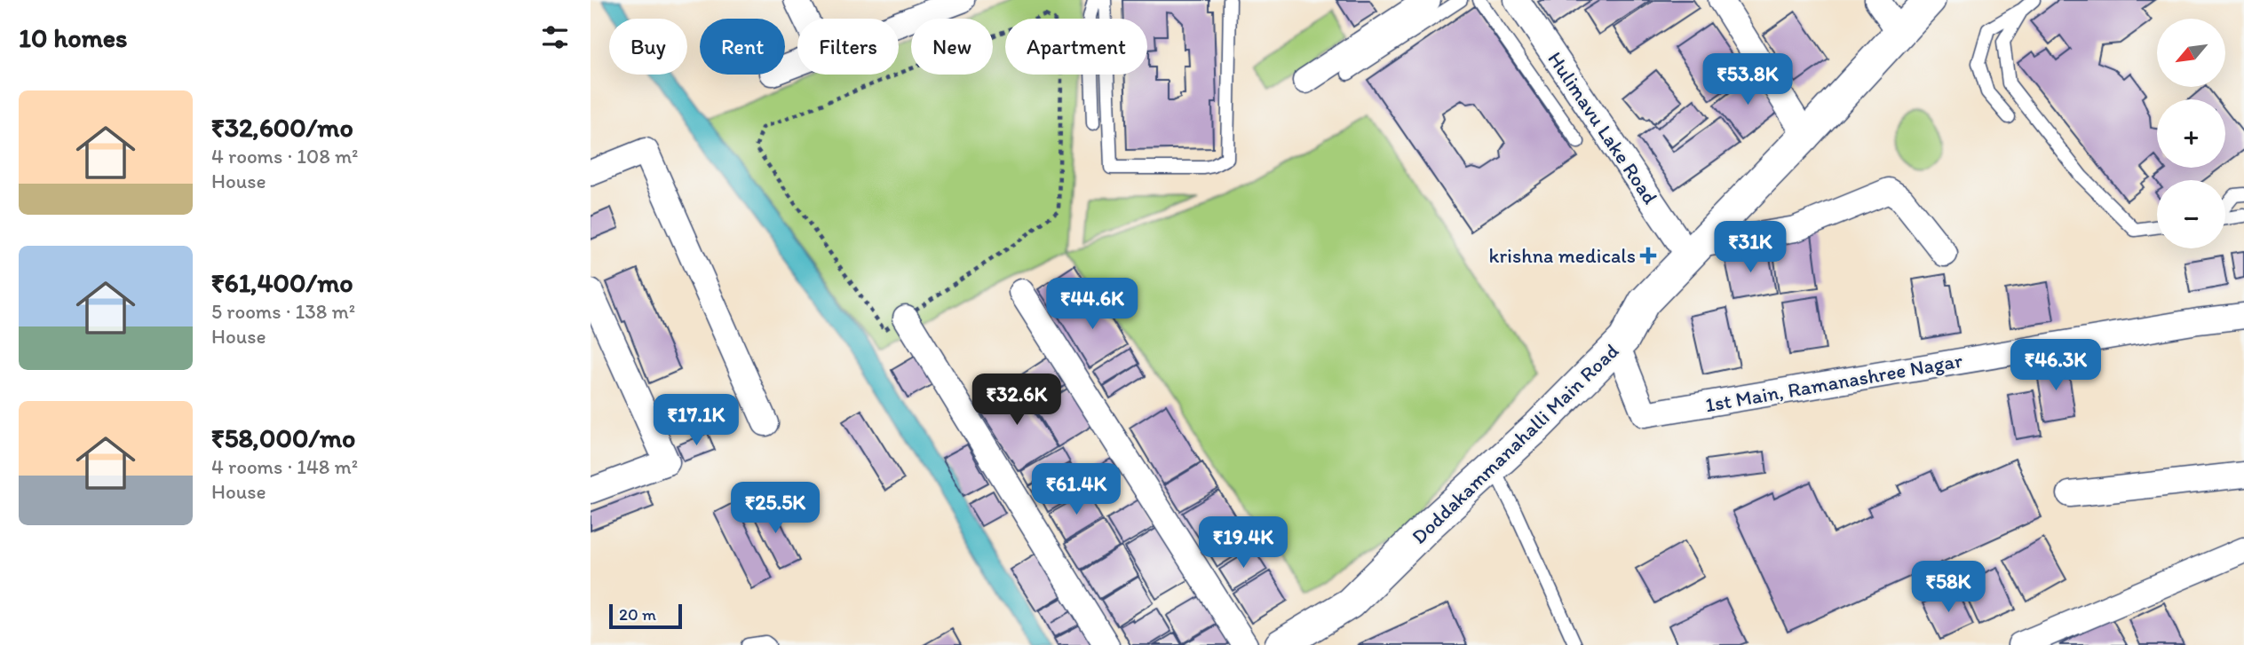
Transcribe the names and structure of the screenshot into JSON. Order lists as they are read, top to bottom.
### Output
{
  "streets": {
    "street": ["Hulimavu Lake Road", "1st Main, Ramanashree Nagar", "Doddakammanahalli Main Road"]
  },
  "crossings": [
    ["Hulimavu Lake Road", "Doddakammanahalli Main Road"],
    ["1st Main, Ramanashree Nagar", "Doddakammanahalli Main Road"]
  ],
  "places": {
    "health": ["krishna medicals"]
  },
  "scale_bar": "20 m",
  "north": "bottom left",
  "page": {
    "heading": "10 homes",
    "map_buttons": ["+", "−"],
    "chip": [
      "Buy",
      "Rent",
      "Filters",
      "New",
      "Apartment"
    ],
    "price": [
      "₹53.8K",
      "₹31K",
      "₹44.6K",
      "₹46.3K",
      "₹32.6K",
      "₹17.1K",
      "₹61.4K",
      "₹25.5K",
      "₹19.4K",
      "₹58K"
    ],
    "list": [
      {
        "name": "₹32,600/mo",
        "note": "4 rooms · 108 m² · House"
      },
      {
        "name": "₹61,400/mo",
        "note": "5 rooms · 138 m² · House"
      },
      {
        "name": "₹58,000/mo",
        "note": "4 rooms · 148 m² · House"
      }
    ],
    "scale": "20 m"
  }
}
